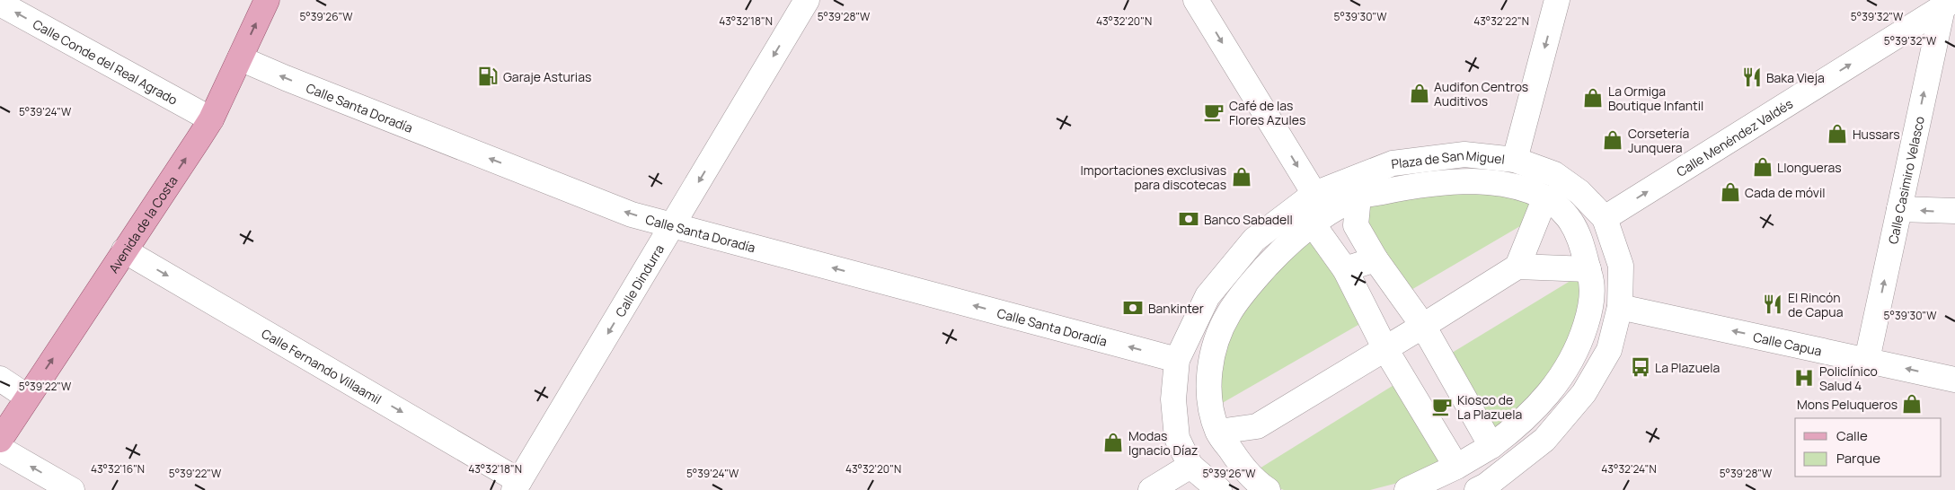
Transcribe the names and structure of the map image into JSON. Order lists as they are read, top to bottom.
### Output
{
  "streets": {
    "main road": ["Avenida de la Costa"],
    "street": [
      "Calle Conde del Real Agrado",
      "Calle Santa Doradía",
      "Calle Menéndez Valdés",
      "Plaza de San Miguel",
      "Calle Casimiro Velasco",
      "Calle Dindurra",
      "Calle Capua",
      "Calle Fernando Villaamil"
    ]
  },
  "crossings": [
    ["Calle Conde del Real Agrado", "Avenida de la Costa"],
    ["Calle Santa Doradía", "Plaza de San Miguel"],
    ["Calle Santa Doradía", "Avenida de la Costa"],
    ["Calle Santa Doradía", "Calle Dindurra"],
    ["Calle Menéndez Valdés", "Plaza de San Miguel"],
    ["Calle Menéndez Valdés", "Calle Casimiro Velasco"],
    ["Plaza de San Miguel", "Calle Capua"],
    ["Calle Casimiro Velasco", "Calle Capua"],
    ["Avenida de la Costa", "Calle Fernando Villaamil"],
    ["Calle Dindurra", "Calle Fernando Villaamil"]
  ],
  "one_way": [
    "Calle Conde del Real Agrado",
    "Calle Santa Doradía",
    "Calle Menéndez Valdés",
    "Calle Casimiro Velasco",
    "Avenida de la Costa",
    "Calle Dindurra",
    "Calle Capua",
    "Calle Fernando Villaamil"
  ],
  "places": {
    "fuel station": ["Garaje Asturias"],
    "restaurant": ["Baka Vieja", "El Rincón de Capua"],
    "shop": [
      "Audifon Centros Auditivos",
      "La Ormiga Boutique Infantil",
      "Hussars",
      "Corsetería Junquera",
      "Llongueras",
      "Importaciones exclusivas para discotecas",
      "Cada de móvil",
      "Mons Peluqueros",
      "Modas Ignacio Díaz"
    ],
    "cafe": ["Café de las Flores Azules", "Kiosco de La Plazuela"],
    "bank": ["Banco Sabadell", "Bankinter"],
    "bus stop": ["La Plazuela"],
    "hospital": ["Policlínico Salud 4"]
  },
  "legend": ["Calle", "Parque"],
  "coordinates": [
    "5°39'26\"W",
    "5°39'30\"W",
    "5°39'28\"W",
    "5°39'32\"W",
    "43°32'18\"N",
    "43°32'20\"N",
    "43°32'22\"N",
    "5°39'24\"W",
    "5°39'22\"W",
    "43°32'16\"N",
    "43°32'24\"N"
  ]
}
